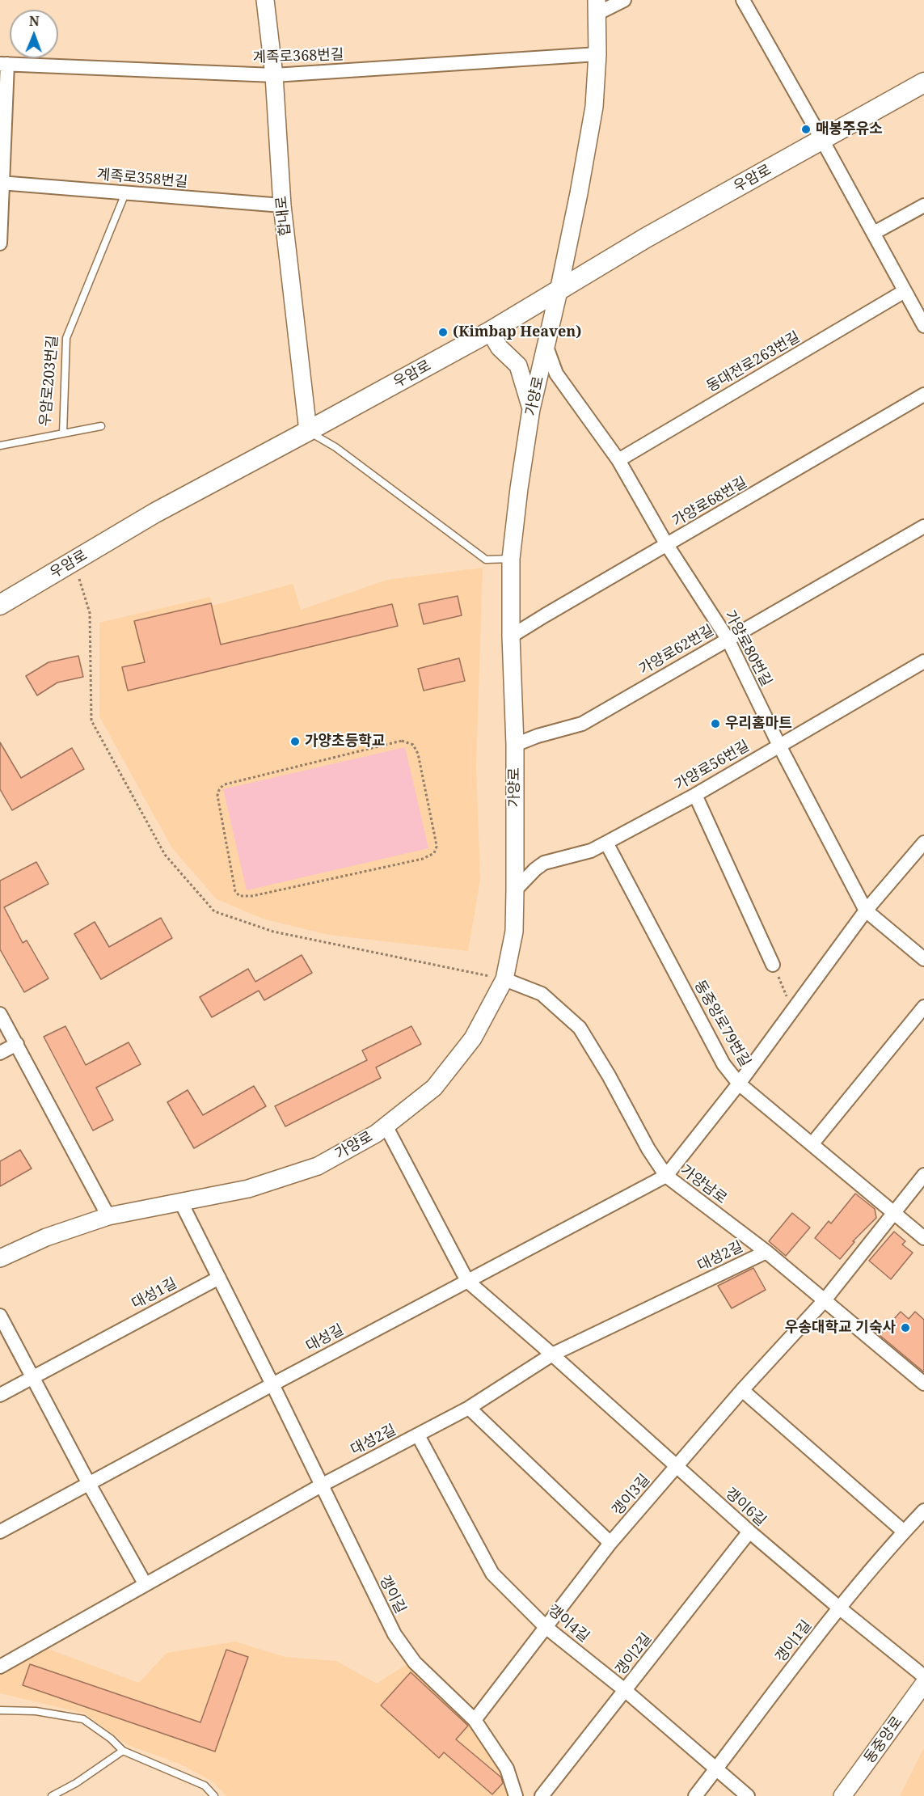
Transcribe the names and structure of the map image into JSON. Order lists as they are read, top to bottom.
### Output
{
  "streets": {
    "main road": ["우암로"],
    "street": [
      "계족로368번길",
      "계족로358번길",
      "합내로",
      "동대전로263번길",
      "가양로",
      "가양로68번길",
      "가양로80번길",
      "가양로62번길",
      "가양로56번길",
      "동중앙로79번길",
      "가양남로",
      "대성2길",
      "대성1길",
      "대성길",
      "갱이3길",
      "갱이6길",
      "갱이길",
      "갱이4길",
      "갱이1길",
      "갱이2길",
      "동중앙로"
    ],
    "lane": ["우암로203번길"]
  },
  "crossings": [
    ["계족로368번길", "합내로"],
    ["계족로368번길", "가양로"],
    ["계족로358번길", "합내로"],
    ["계족로358번길", "우암로203번길"],
    ["우암로", "합내로"],
    ["우암로", "가양로"],
    ["동대전로263번길", "가양로80번길"],
    ["가양로", "가양로68번길"],
    ["가양로", "가양로80번길"],
    ["가양로", "가양로62번길"],
    ["가양로", "가양로56번길"],
    ["가양로", "가양남로"],
    ["가양로68번길", "가양로80번길"],
    ["가양로80번길", "가양로62번길"],
    ["가양로80번길", "가양로56번길"],
    ["가양로56번길", "동중앙로79번길"],
    ["동중앙로79번길", "갱이3길"],
    ["가양남로", "대성2길"],
    ["가양남로", "대성길"],
    ["가양남로", "갱이3길"],
    ["대성2길", "갱이6길"],
    ["대성2길", "갱이길"],
    ["대성2길", "갱이4길"],
    ["대성길", "갱이6길"],
    ["대성길", "갱이길"],
    ["갱이3길", "갱이6길"],
    ["갱이3길", "갱이길"],
    ["갱이3길", "갱이4길"],
    ["갱이6길", "갱이1길"],
    ["갱이6길", "갱이2길"],
    ["갱이4길", "갱이1길"],
    ["갱이4길", "갱이2길"]
  ],
  "places": [
    "매봉주유소",
    "(Kimbap Heaven)",
    "우리홈마트",
    "가양초등학교",
    "우송대학교 기숙사"
  ],
  "north": "top"
}
